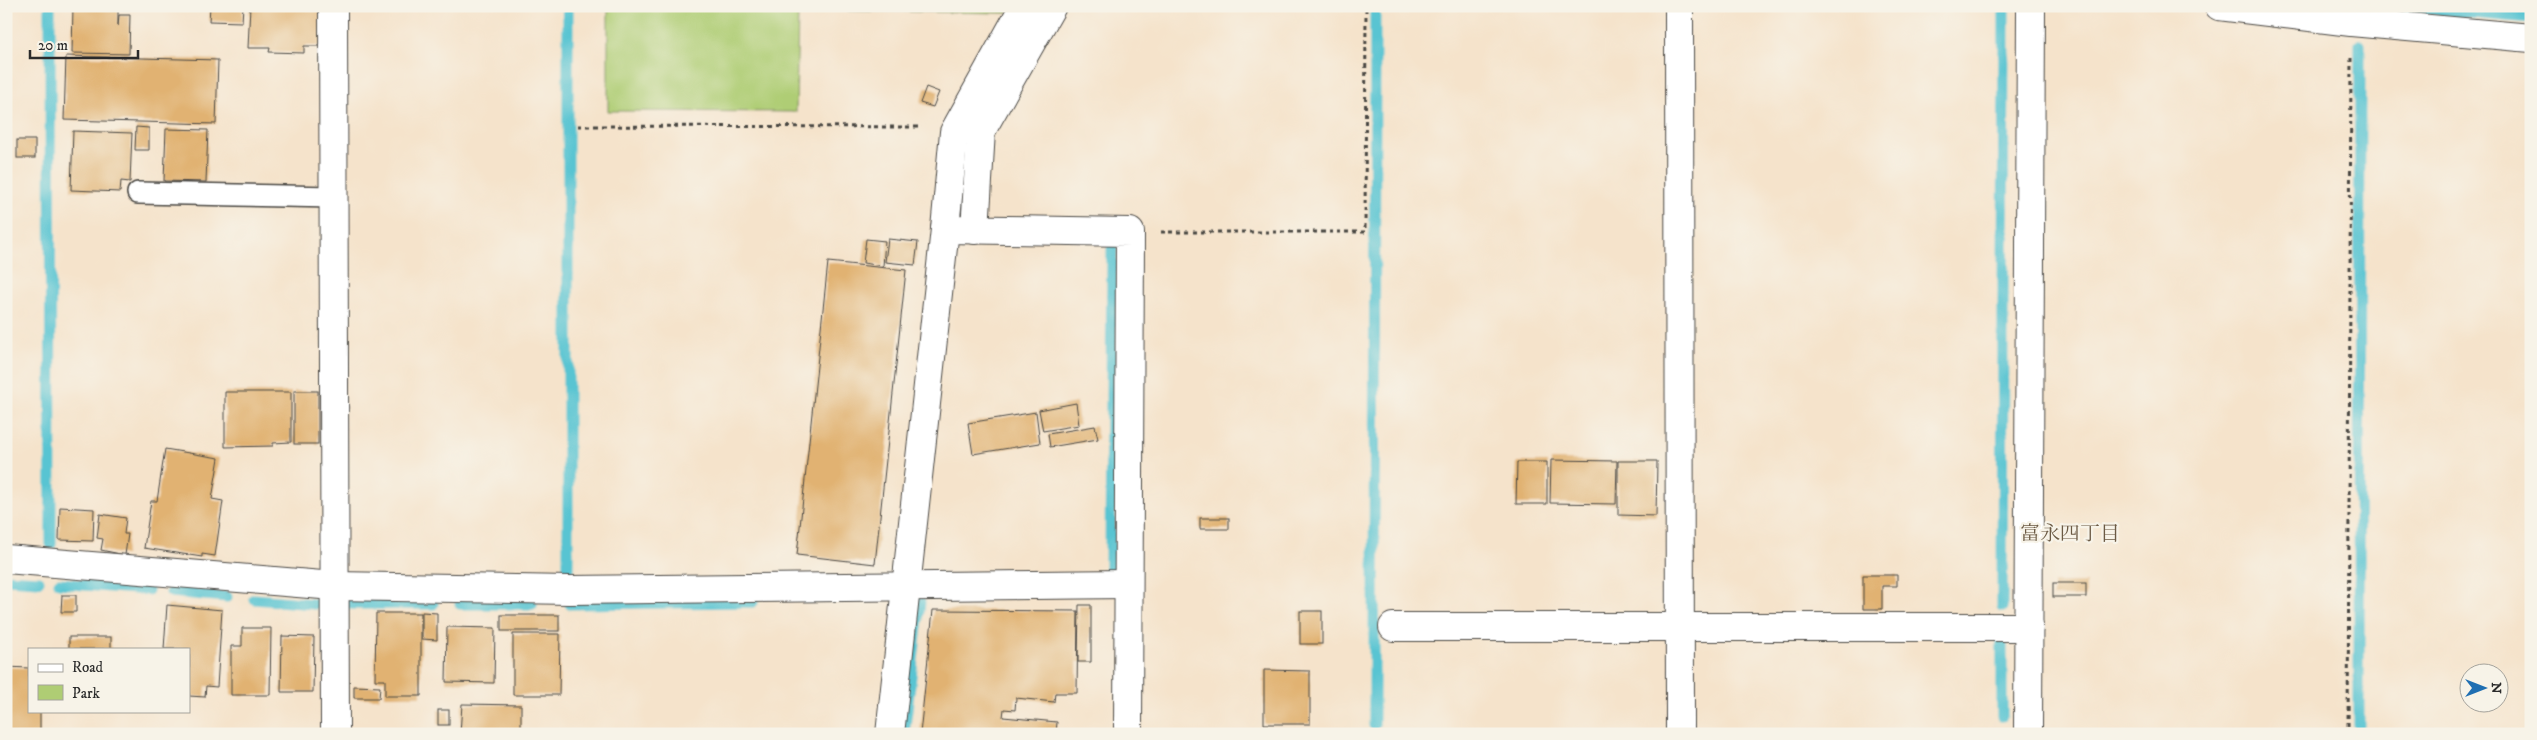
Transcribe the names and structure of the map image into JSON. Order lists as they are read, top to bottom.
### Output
{
  "districts": ["富永四丁目"],
  "legend": ["Road", "Park"],
  "scale_bar": "20 m",
  "north": "right"
}
